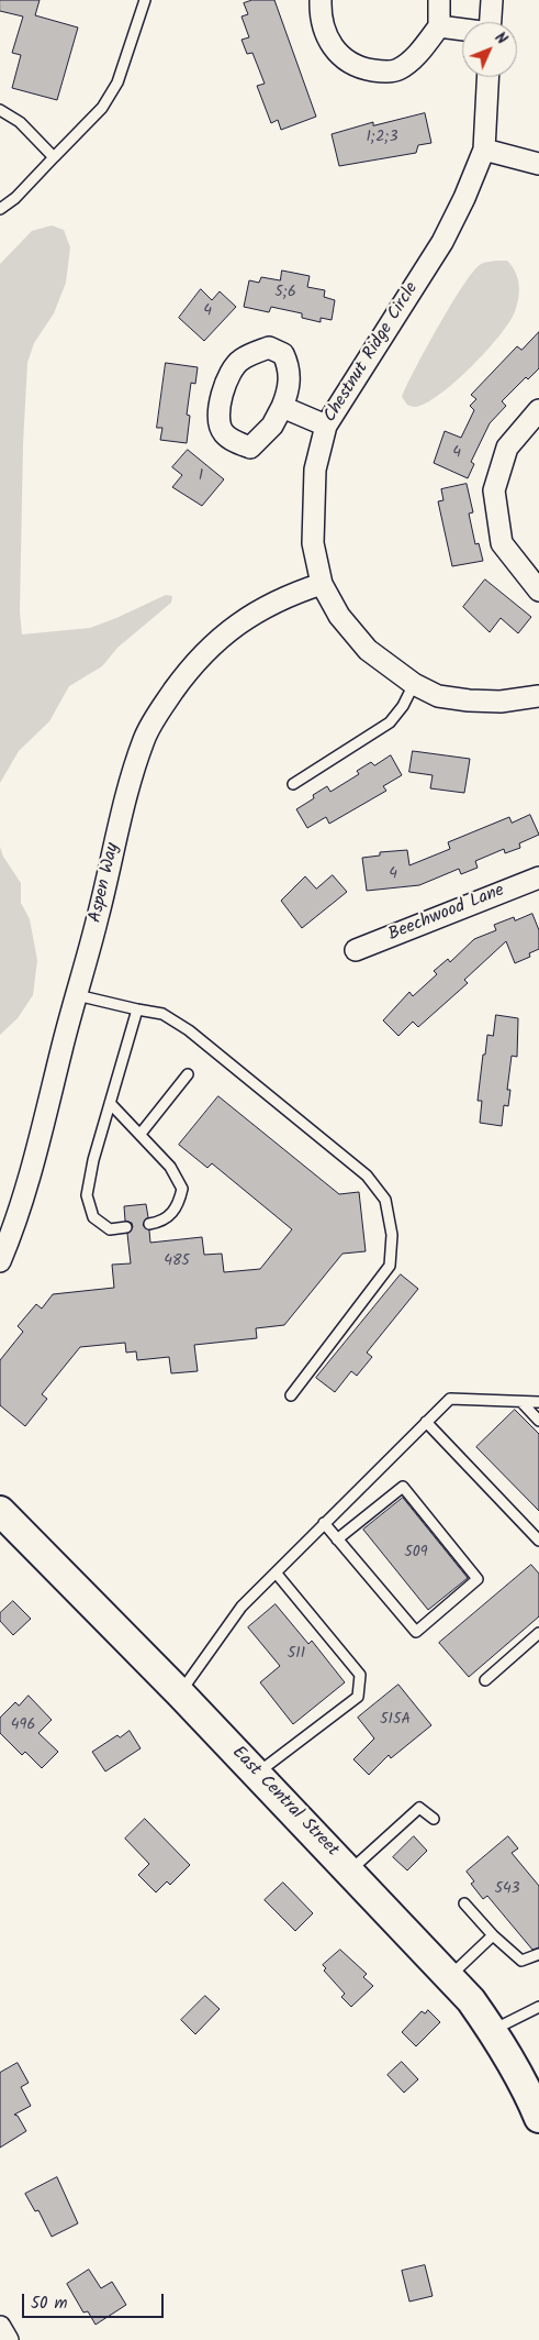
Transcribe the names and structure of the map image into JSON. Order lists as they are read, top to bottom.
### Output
{
  "streets": {
    "main road": ["East Central Street"],
    "street": ["Chestnut Ridge Circle", "Aspen Way", "Beechwood Lane"]
  },
  "crossings": [
    ["Chestnut Ridge Circle", "Aspen Way"]
  ],
  "house_numbers": [
    "1;2;3",
    "5;6",
    "4",
    "4",
    "1",
    "4",
    "485",
    "509",
    "511",
    "515A",
    "496",
    "543"
  ],
  "scale_bar": "50 m",
  "north": "top right"
}
